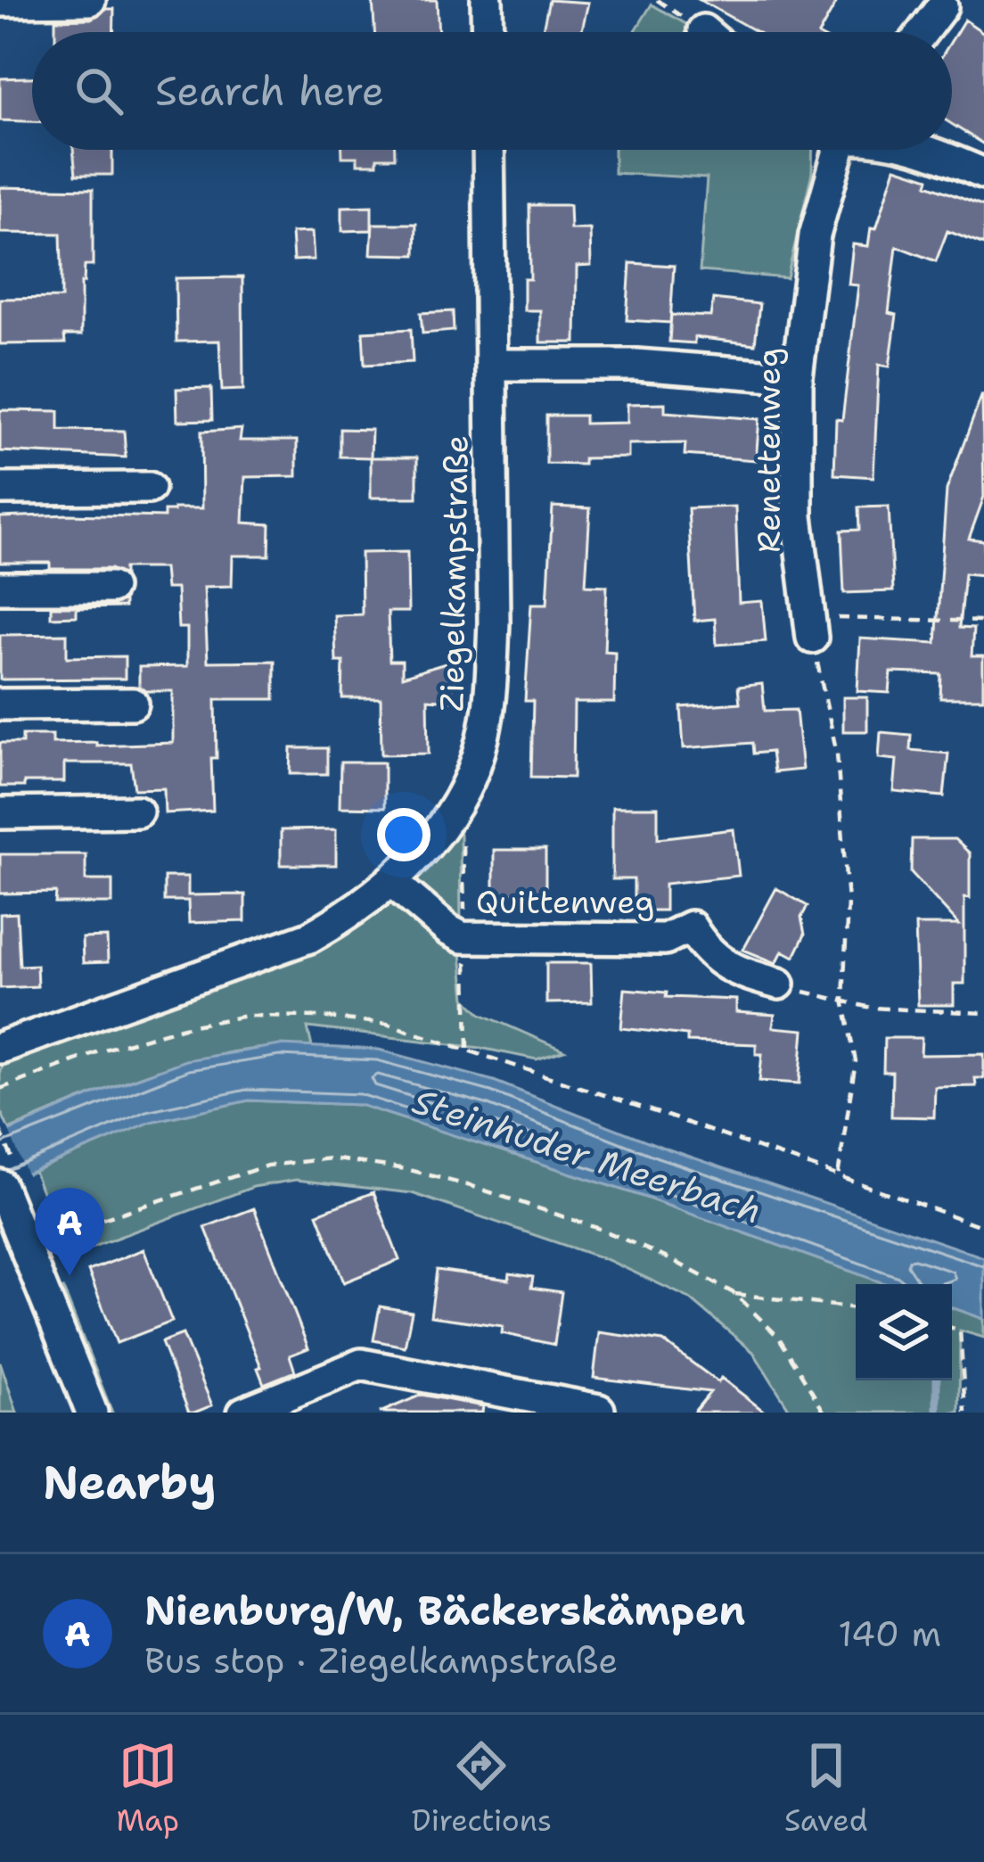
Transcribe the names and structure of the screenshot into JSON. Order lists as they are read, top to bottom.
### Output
{
  "streets": {
    "street": ["Renettenweg", "Ziegelkampstraße", "Quittenweg"]
  },
  "crossings": [
    ["Ziegelkampstraße", "Quittenweg"]
  ],
  "water": ["Steinhuder Meerbach"],
  "page": {
    "search": "Search here",
    "pins": "A",
    "heading": "Nearby",
    "list": [
      {
        "mark": "A",
        "name": "Nienburg/W, Bäckerskämpen",
        "note": "Bus stop · Ziegelkampstraße",
        "value": "140 m"
      }
    ],
    "nav": ["Map", "Directions", "Saved"]
  }
}
